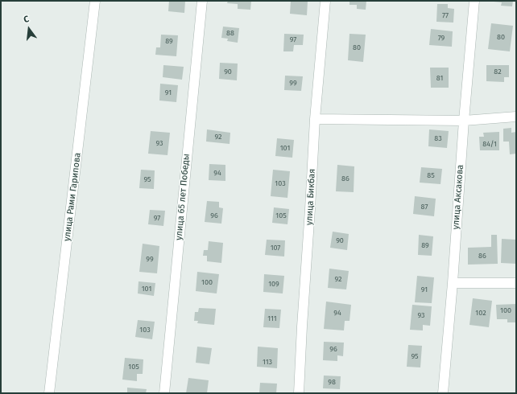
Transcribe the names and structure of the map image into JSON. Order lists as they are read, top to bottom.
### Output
{
  "streets": {
    "street": [
      "улица Рами Гарипова",
      "улица 65 лет Победы",
      "улица Бикбая",
      "улица Аксакова"
    ]
  },
  "house_numbers": [
    "77",
    "88",
    "80",
    "79",
    "97",
    "89",
    "80",
    "90",
    "82",
    "81",
    "99",
    "91",
    "92",
    "83",
    "93",
    "84/1",
    "101",
    "94",
    "85",
    "86",
    "95",
    "103",
    "87",
    "96",
    "105",
    "97",
    "90",
    "89",
    "107",
    "86",
    "99",
    "92",
    "100",
    "109",
    "101",
    "91",
    "100",
    "94",
    "102",
    "93",
    "111",
    "103",
    "96",
    "95",
    "113",
    "105",
    "98"
  ],
  "north": "top"
}
